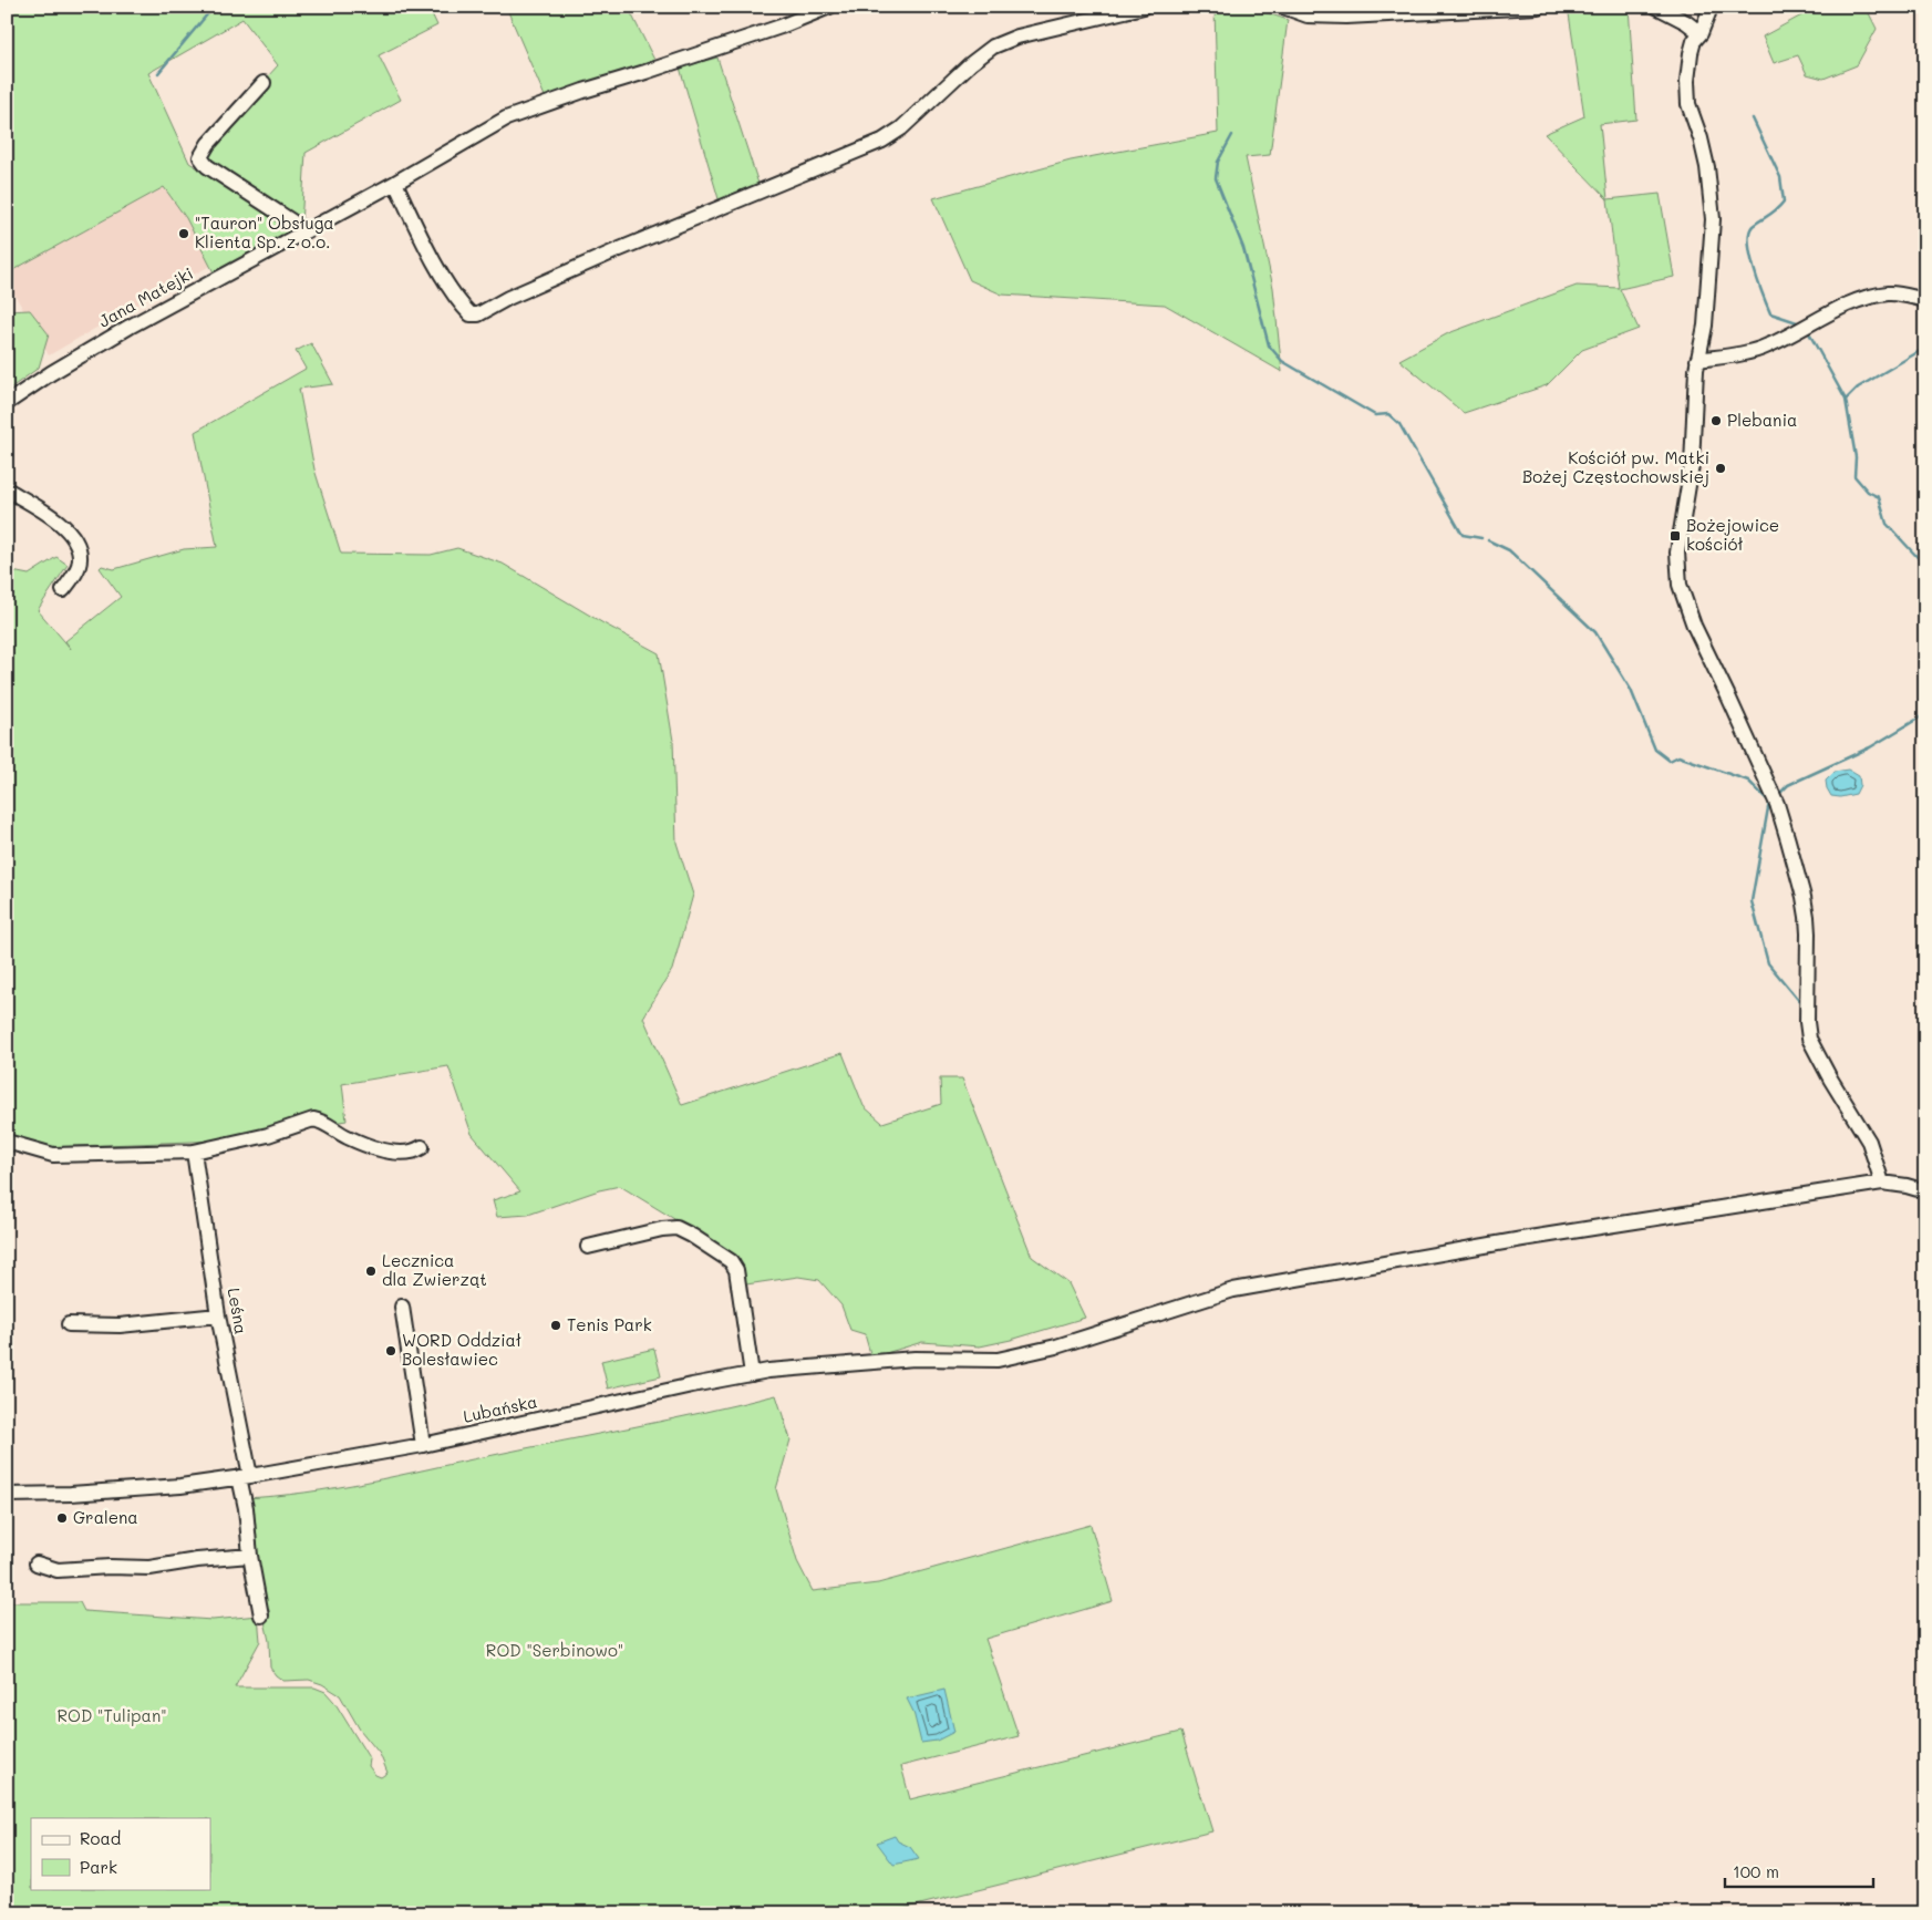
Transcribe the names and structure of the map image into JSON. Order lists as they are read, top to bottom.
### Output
{
  "streets": {
    "street": ["Jana Matejki", "Leśna", "Lubańska"]
  },
  "crossings": [
    ["Leśna", "Lubańska"]
  ],
  "parks": ["ROD \"Serbinowo\"", "ROD \"Tulipan\""],
  "places": {
    "other": [
      "\"Tauron\" Obsługa Klienta Sp. z o.o.",
      "Plebania",
      "Kościół pw. Matki Bożej Częstochowskiej",
      "Lecznica dla Zwierząt",
      "Tenis Park",
      "WORD Oddział Bolesławiec",
      "Gralena"
    ],
    "transit": ["Bożejowice kościół"]
  },
  "legend": ["Road", "Park"],
  "scale_bar": "100 m"
}
